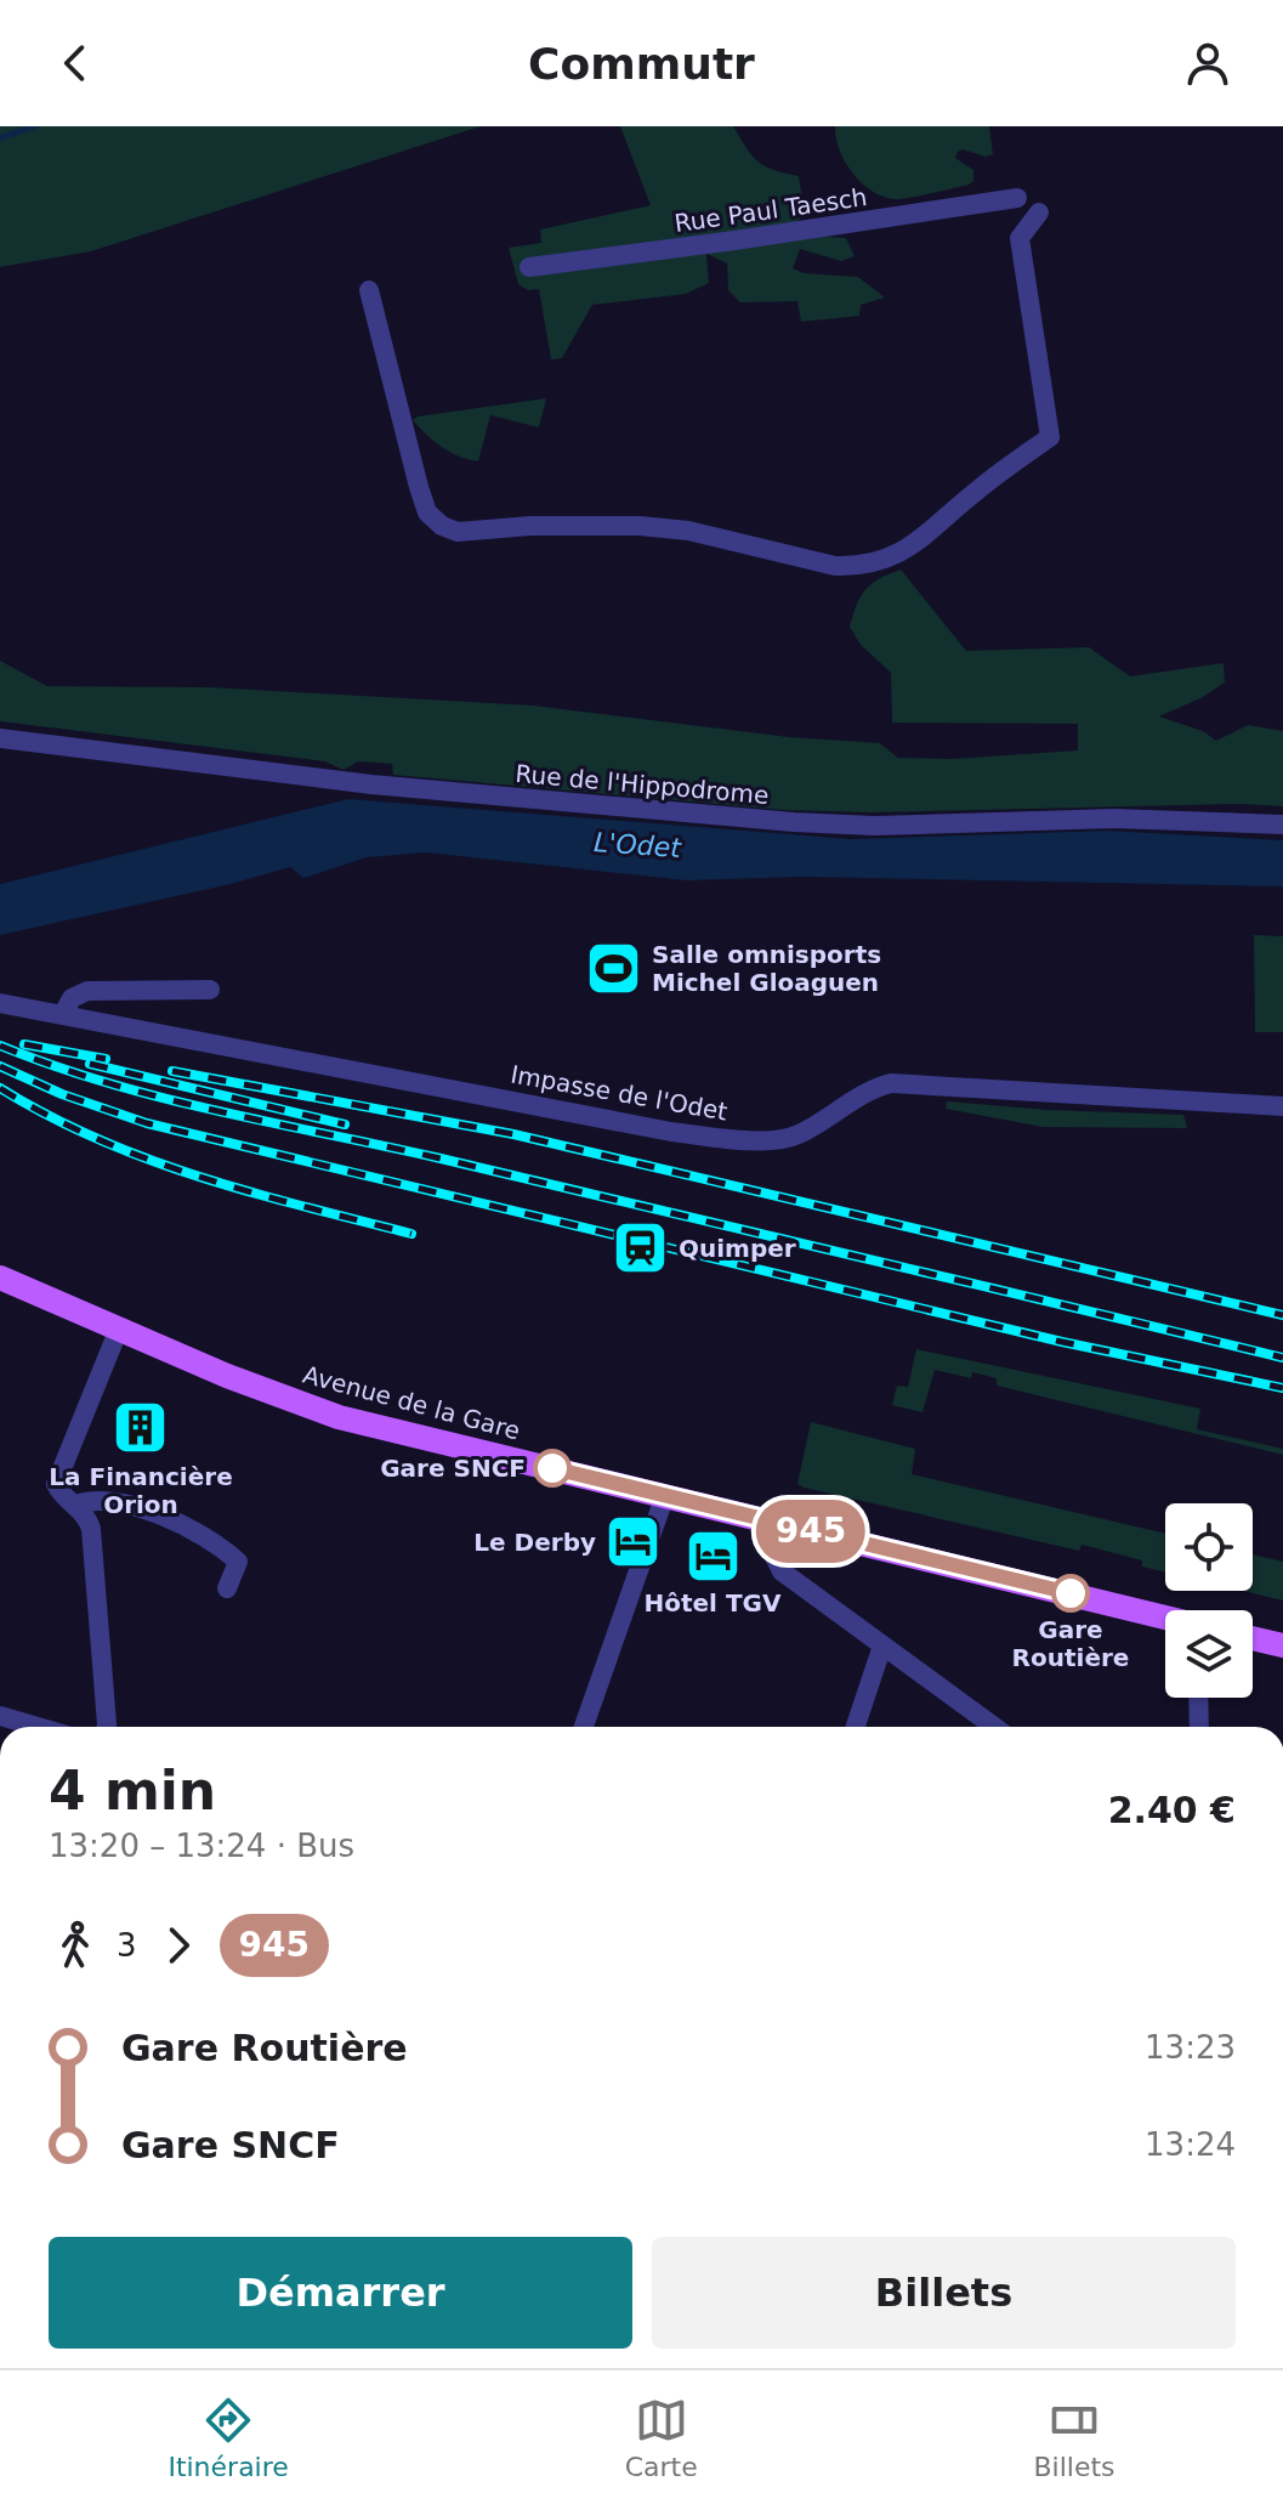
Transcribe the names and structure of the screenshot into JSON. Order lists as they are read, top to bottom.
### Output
{
  "streets": {
    "main road": ["Avenue de la Gare"],
    "street": ["Rue Paul Taesch", "Rue de l'Hippodrome", "Impasse de l'Odet"]
  },
  "water": ["L'Odet"],
  "places": {
    "sports": ["Salle omnisports Michel Gloaguen"],
    "station": ["Quimper"],
    "building": ["La Financière Orion"],
    "other": ["Gare SNCF", "Gare Routière"],
    "hotel": ["Le Derby", "Hôtel TGV"]
  },
  "lines": ["bus line 945"],
  "page": {
    "header": "Commutr",
    "on_map": "945",
    "heading": ["4 min", "13:20 – 13:24 · Bus", "2.40 €"],
    "legs": ["3", "945"],
    "list": [
      {
        "name": "Gare Routière",
        "value": "13:23"
      },
      {
        "name": "Gare SNCF",
        "value": "13:24"
      }
    ],
    "buttons": ["Démarrer", "Billets"],
    "tabs": ["Itinéraire", "Carte", "Billets"]
  }
}
